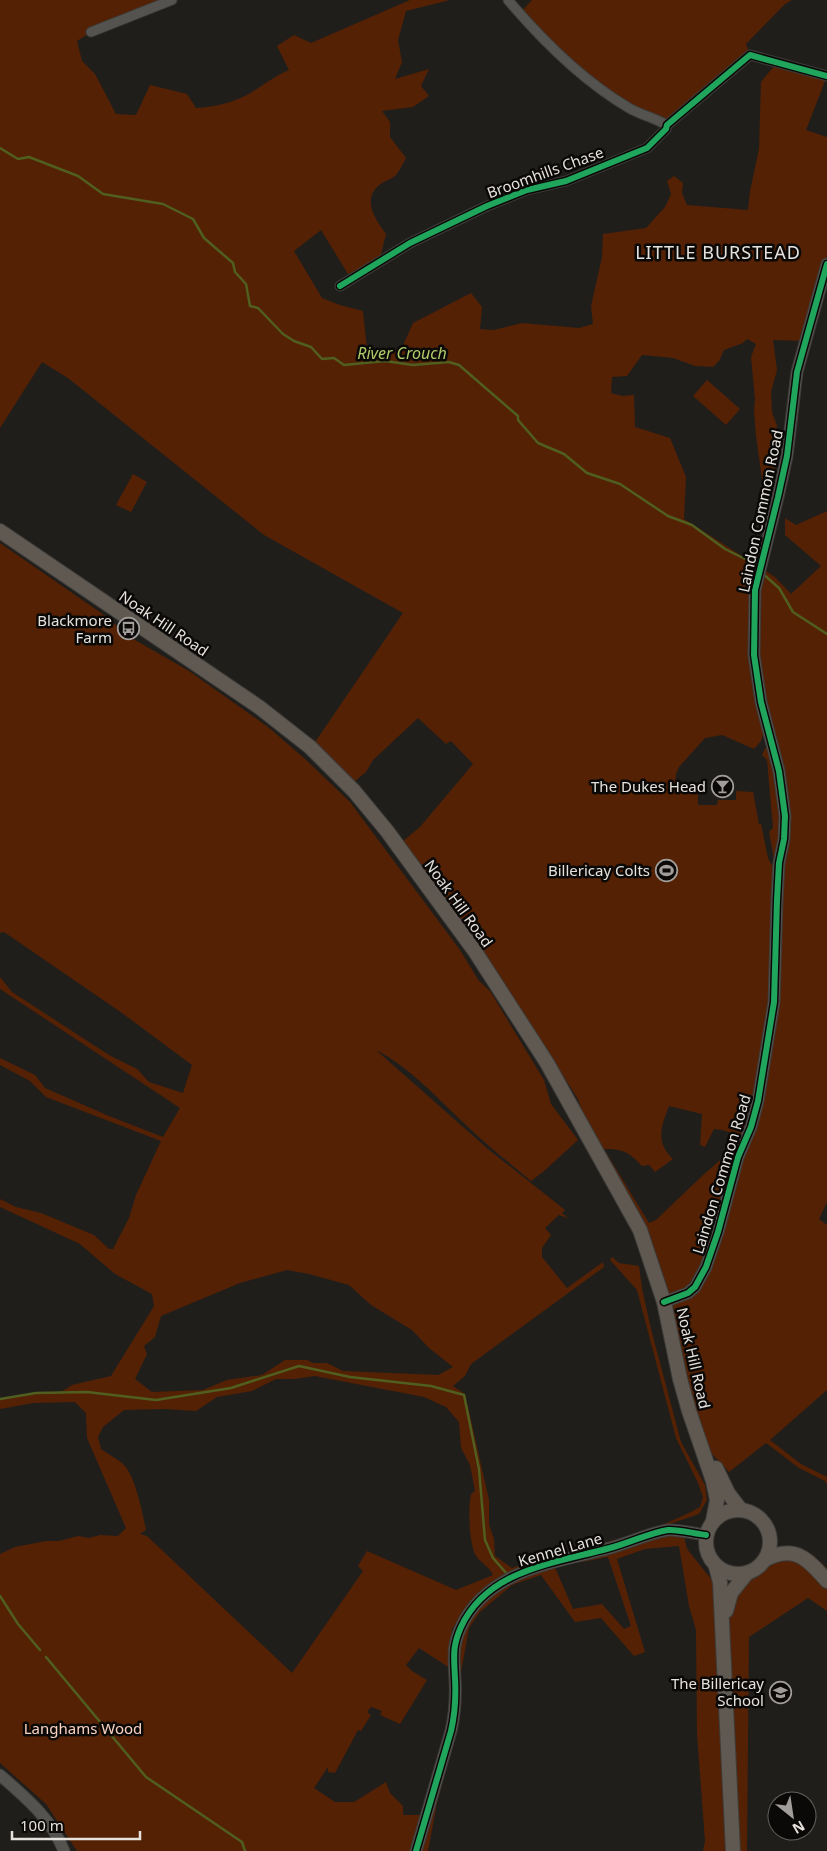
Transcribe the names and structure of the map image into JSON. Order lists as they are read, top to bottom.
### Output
{
  "streets": {
    "main road": ["Noak Hill Road"],
    "street": ["Broomhills Chase", "Laindon Common Road", "Kennel Lane"]
  },
  "crossings": [
    ["Laindon Common Road", "Noak Hill Road"],
    ["Noak Hill Road", "Kennel Lane"]
  ],
  "districts": ["LITTLE BURSTEAD"],
  "water": ["River Crouch"],
  "parks": ["Langhams Wood"],
  "places": {
    "bus stop": ["Blackmore Farm"],
    "bar": ["The Dukes Head"],
    "sports": ["Billericay Colts"],
    "school or university": ["The Billericay School"]
  },
  "scale_bar": "100 m",
  "north": "bottom right"
}
